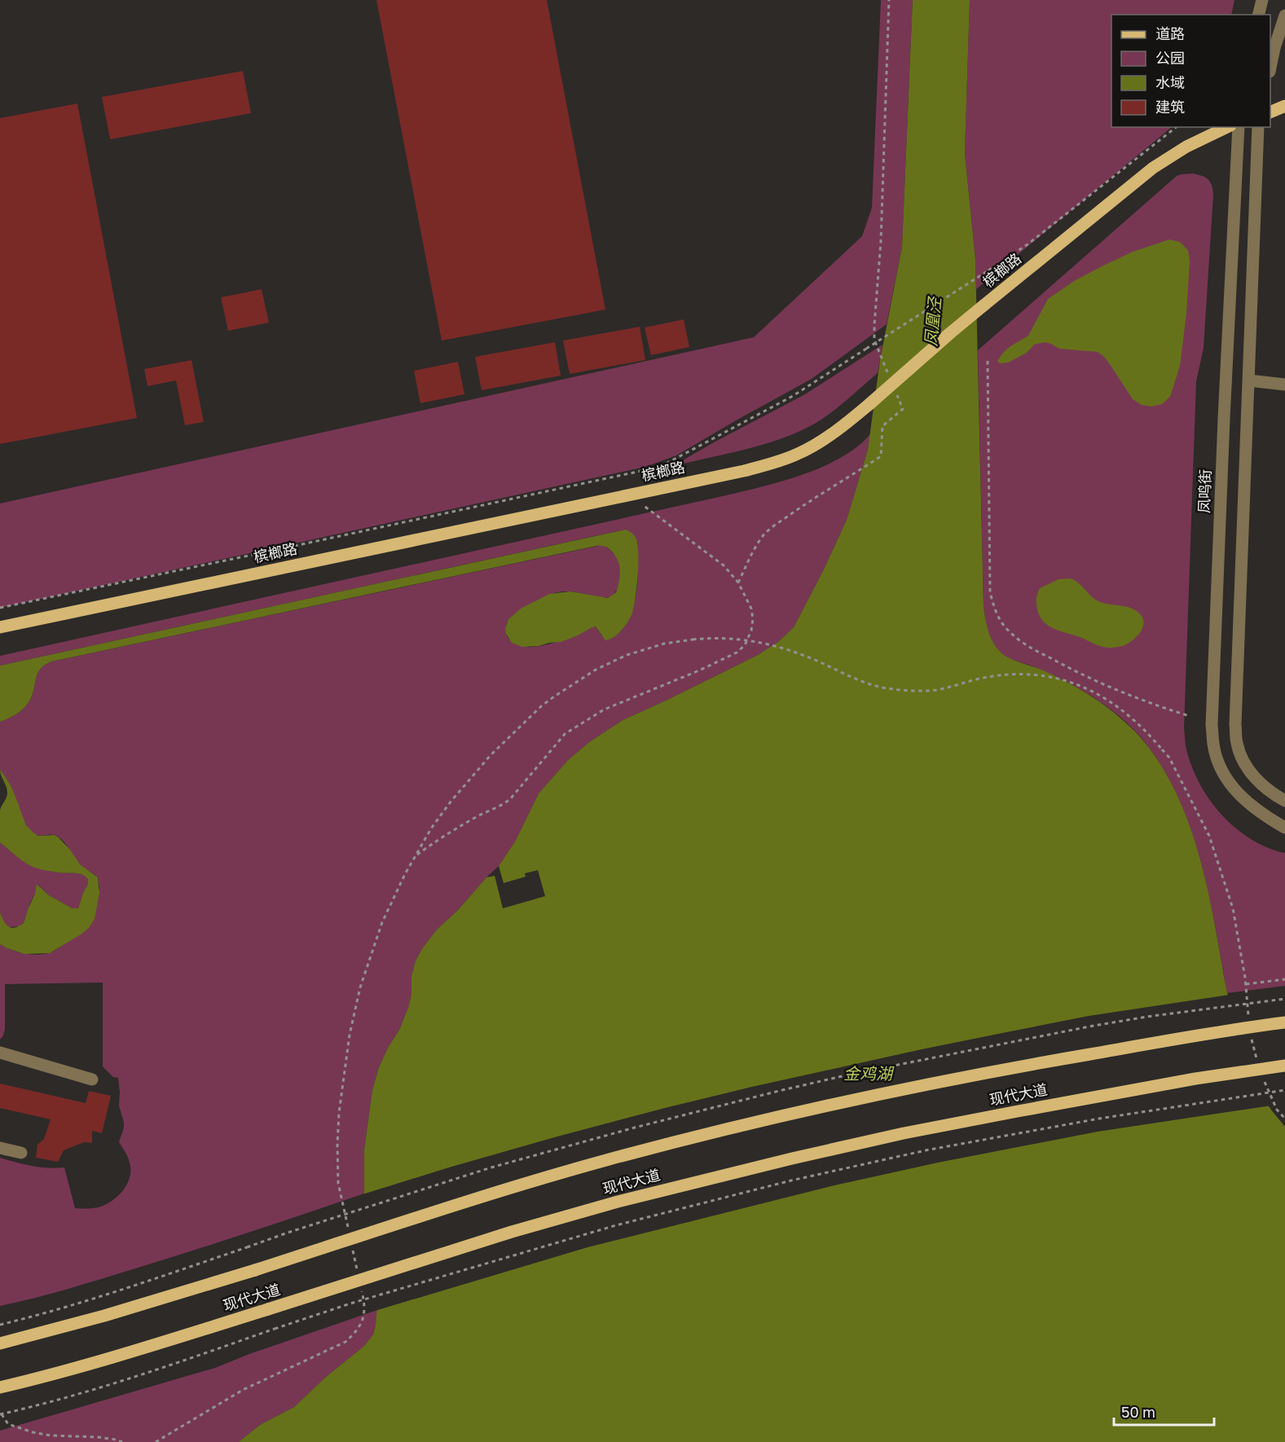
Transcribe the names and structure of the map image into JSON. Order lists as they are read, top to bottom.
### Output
{
  "streets": {
    "main road": ["槟榔路", "现代大道"],
    "street": ["凤鸣街"]
  },
  "water": ["凤凰泾", "金鸡湖"],
  "legend": [
    "道路",
    "公园",
    "水域",
    "建筑"
  ],
  "scale_bar": "50 m"
}
